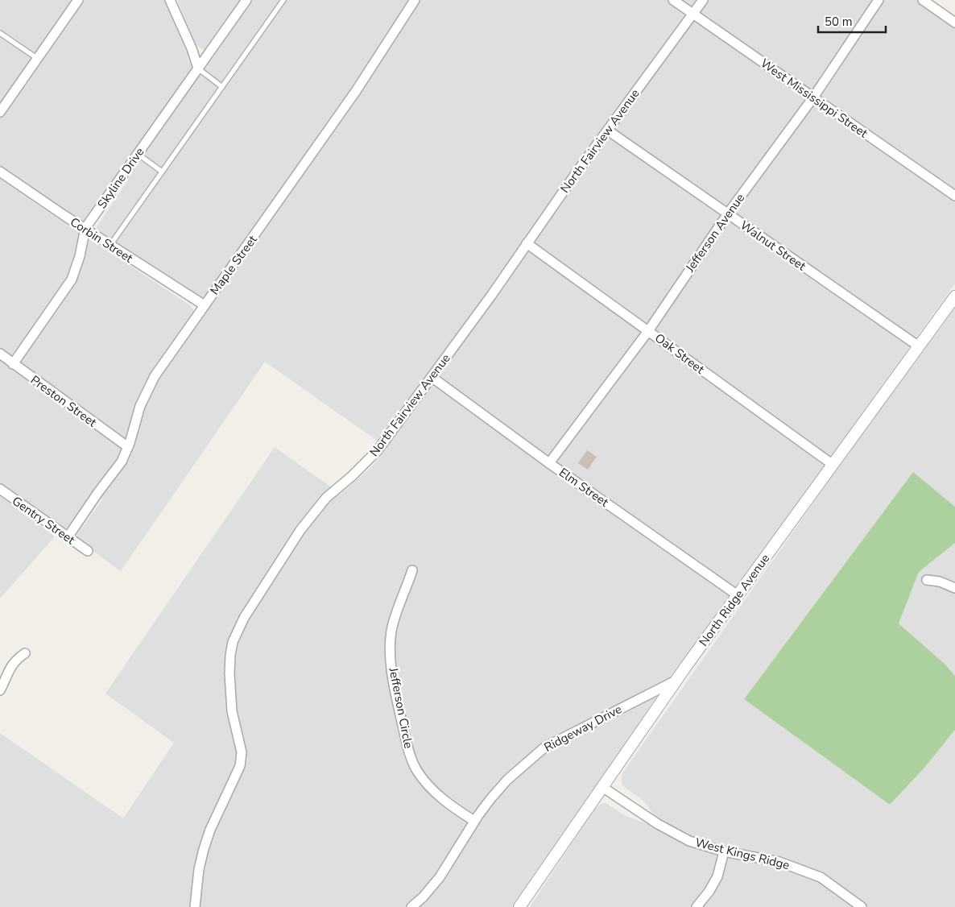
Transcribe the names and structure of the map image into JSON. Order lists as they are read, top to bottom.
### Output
{
  "streets": {
    "street": [
      "West Mississippi Street",
      "North Fairview Avenue",
      "Skyline Drive",
      "Jefferson Avenue",
      "Corbin Street",
      "Walnut Street",
      "Maple Street",
      "Oak Street",
      "Preston Street",
      "Elm Street",
      "Gentry Street",
      "North Ridge Avenue",
      "Jefferson Circle",
      "Ridgeway Drive",
      "West Kings Ridge"
    ]
  },
  "crossings": [
    ["West Mississippi Street", "North Fairview Avenue"],
    ["West Mississippi Street", "Jefferson Avenue"],
    ["North Fairview Avenue", "Walnut Street"],
    ["North Fairview Avenue", "Oak Street"],
    ["North Fairview Avenue", "Elm Street"],
    ["Skyline Drive", "Corbin Street"],
    ["Skyline Drive", "Preston Street"],
    ["Jefferson Avenue", "Walnut Street"],
    ["Jefferson Avenue", "Oak Street"],
    ["Jefferson Avenue", "Elm Street"],
    ["Corbin Street", "Maple Street"],
    ["Walnut Street", "North Ridge Avenue"],
    ["Maple Street", "Preston Street"],
    ["Maple Street", "Gentry Street"],
    ["Oak Street", "North Ridge Avenue"],
    ["Elm Street", "North Ridge Avenue"],
    ["North Ridge Avenue", "Ridgeway Drive"],
    ["North Ridge Avenue", "West Kings Ridge"],
    ["Jefferson Circle", "Ridgeway Drive"]
  ],
  "scale_bar": "50 m"
}
